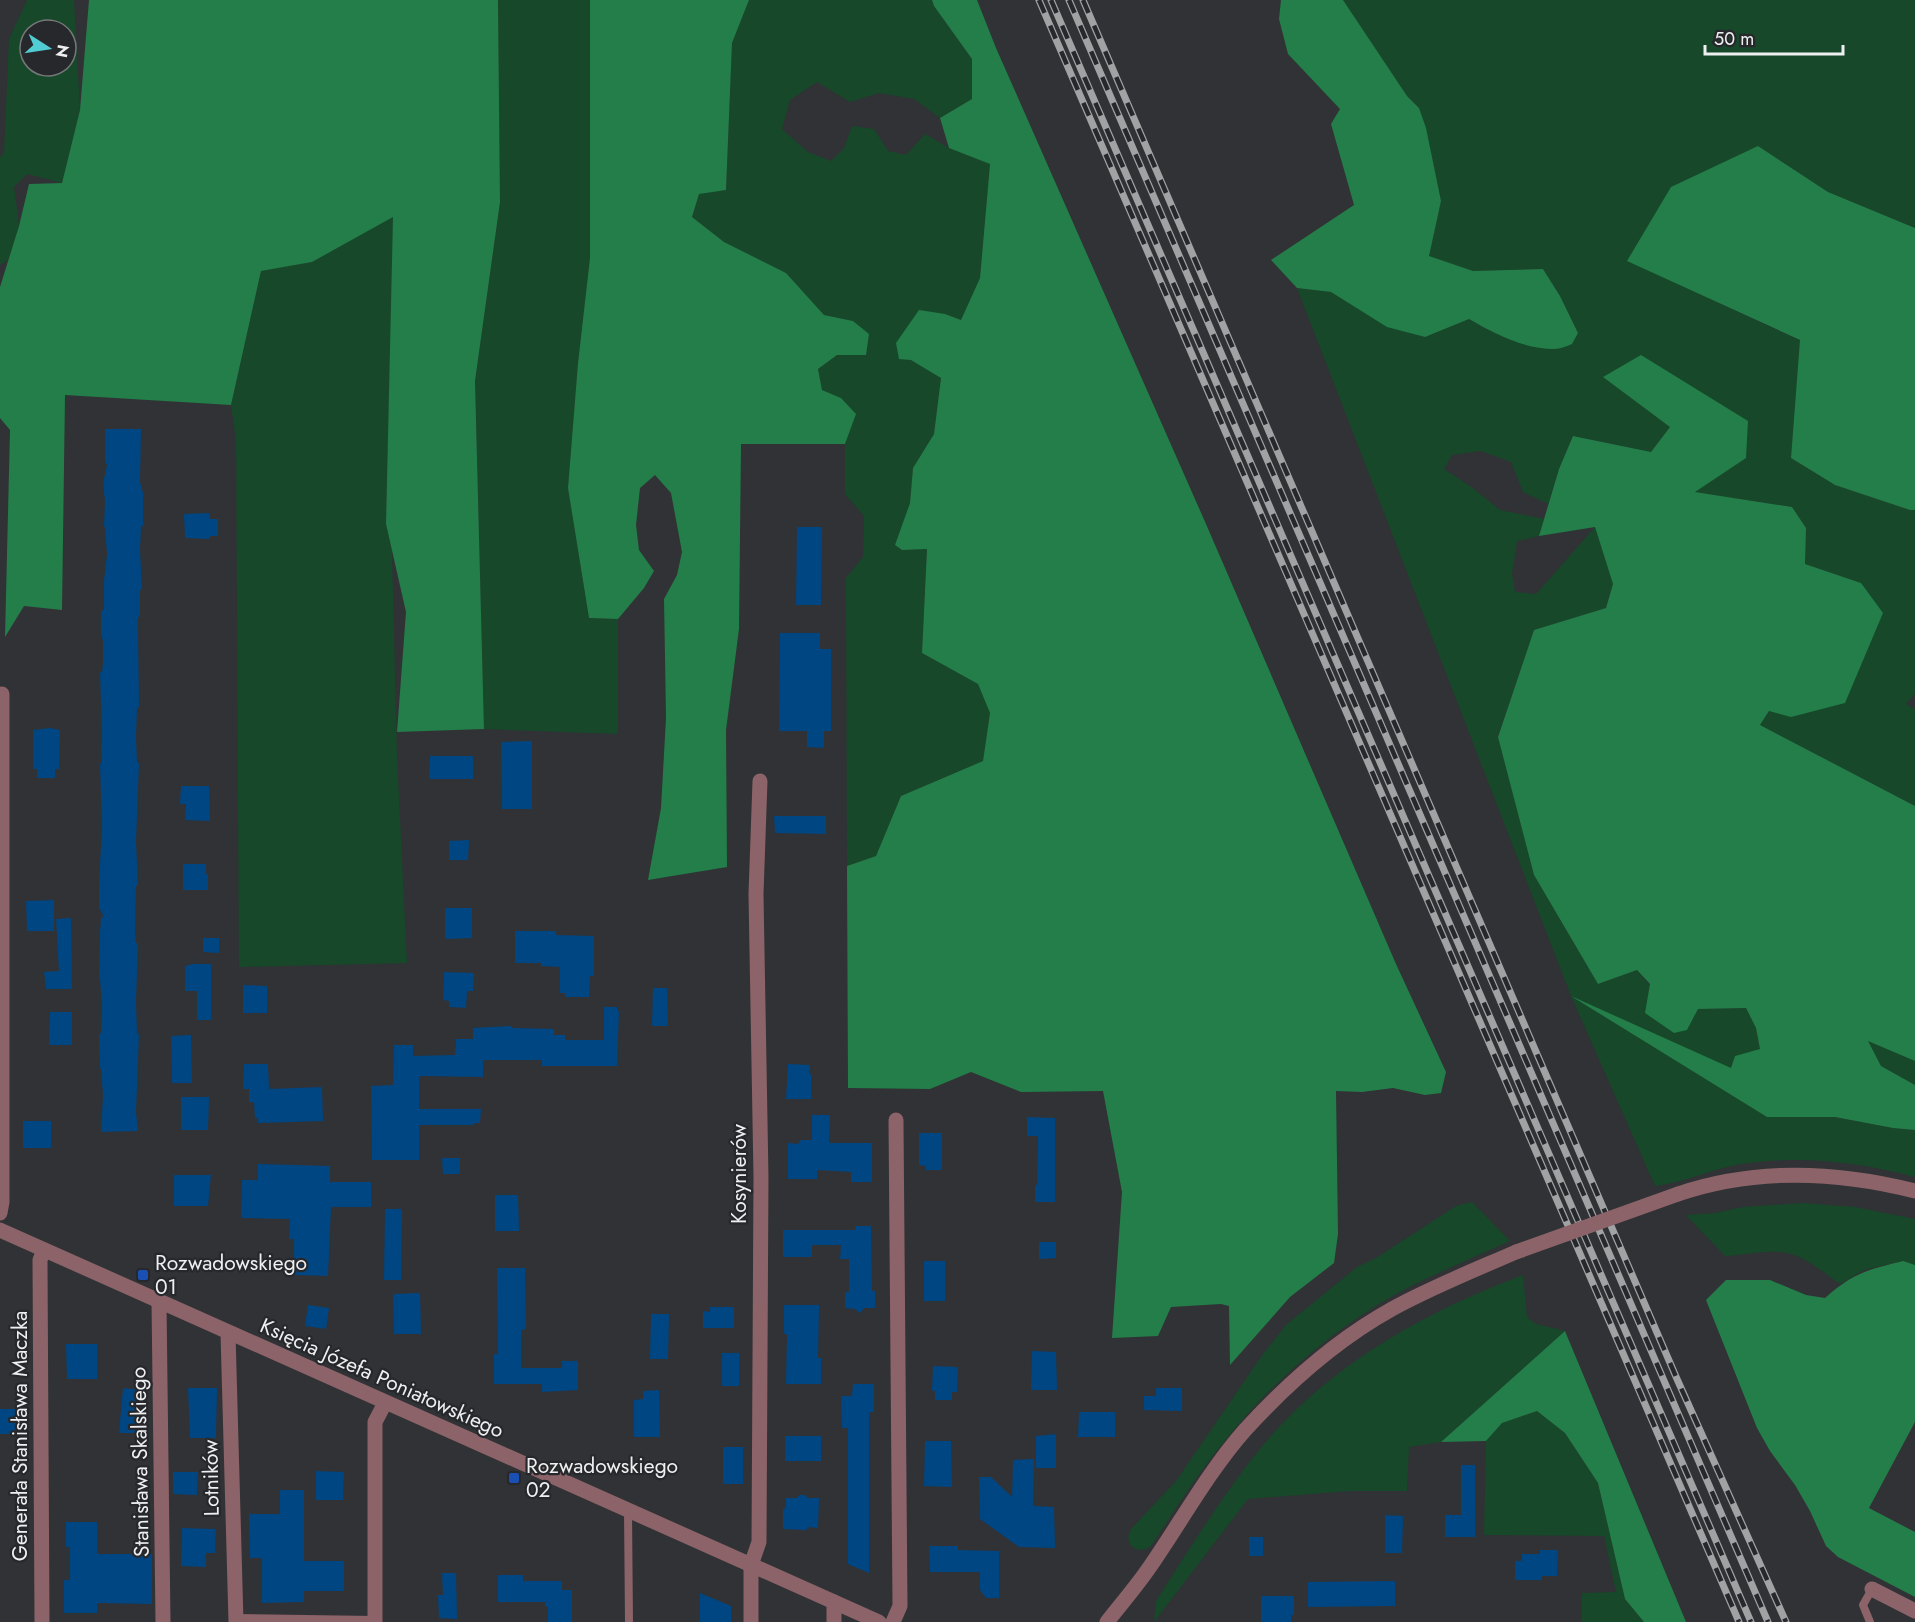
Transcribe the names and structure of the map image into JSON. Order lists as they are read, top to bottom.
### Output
{
  "streets": {
    "street": [
      "Kosynierów",
      "Księcia Józefa Poniatowskiego",
      "Generała Stanisława Maczka",
      "Stanisława Skalskiego",
      "Lotników"
    ]
  },
  "crossings": [
    ["Kosynierów", "Księcia Józefa Poniatowskiego"],
    ["Księcia Józefa Poniatowskiego", "Generała Stanisława Maczka"],
    ["Księcia Józefa Poniatowskiego", "Stanisława Skalskiego"],
    ["Księcia Józefa Poniatowskiego", "Lotników"]
  ],
  "places": {
    "transit": ["Rozwadowskiego 01", "Rozwadowskiego 02"]
  },
  "scale_bar": "50 m",
  "north": "right"
}
